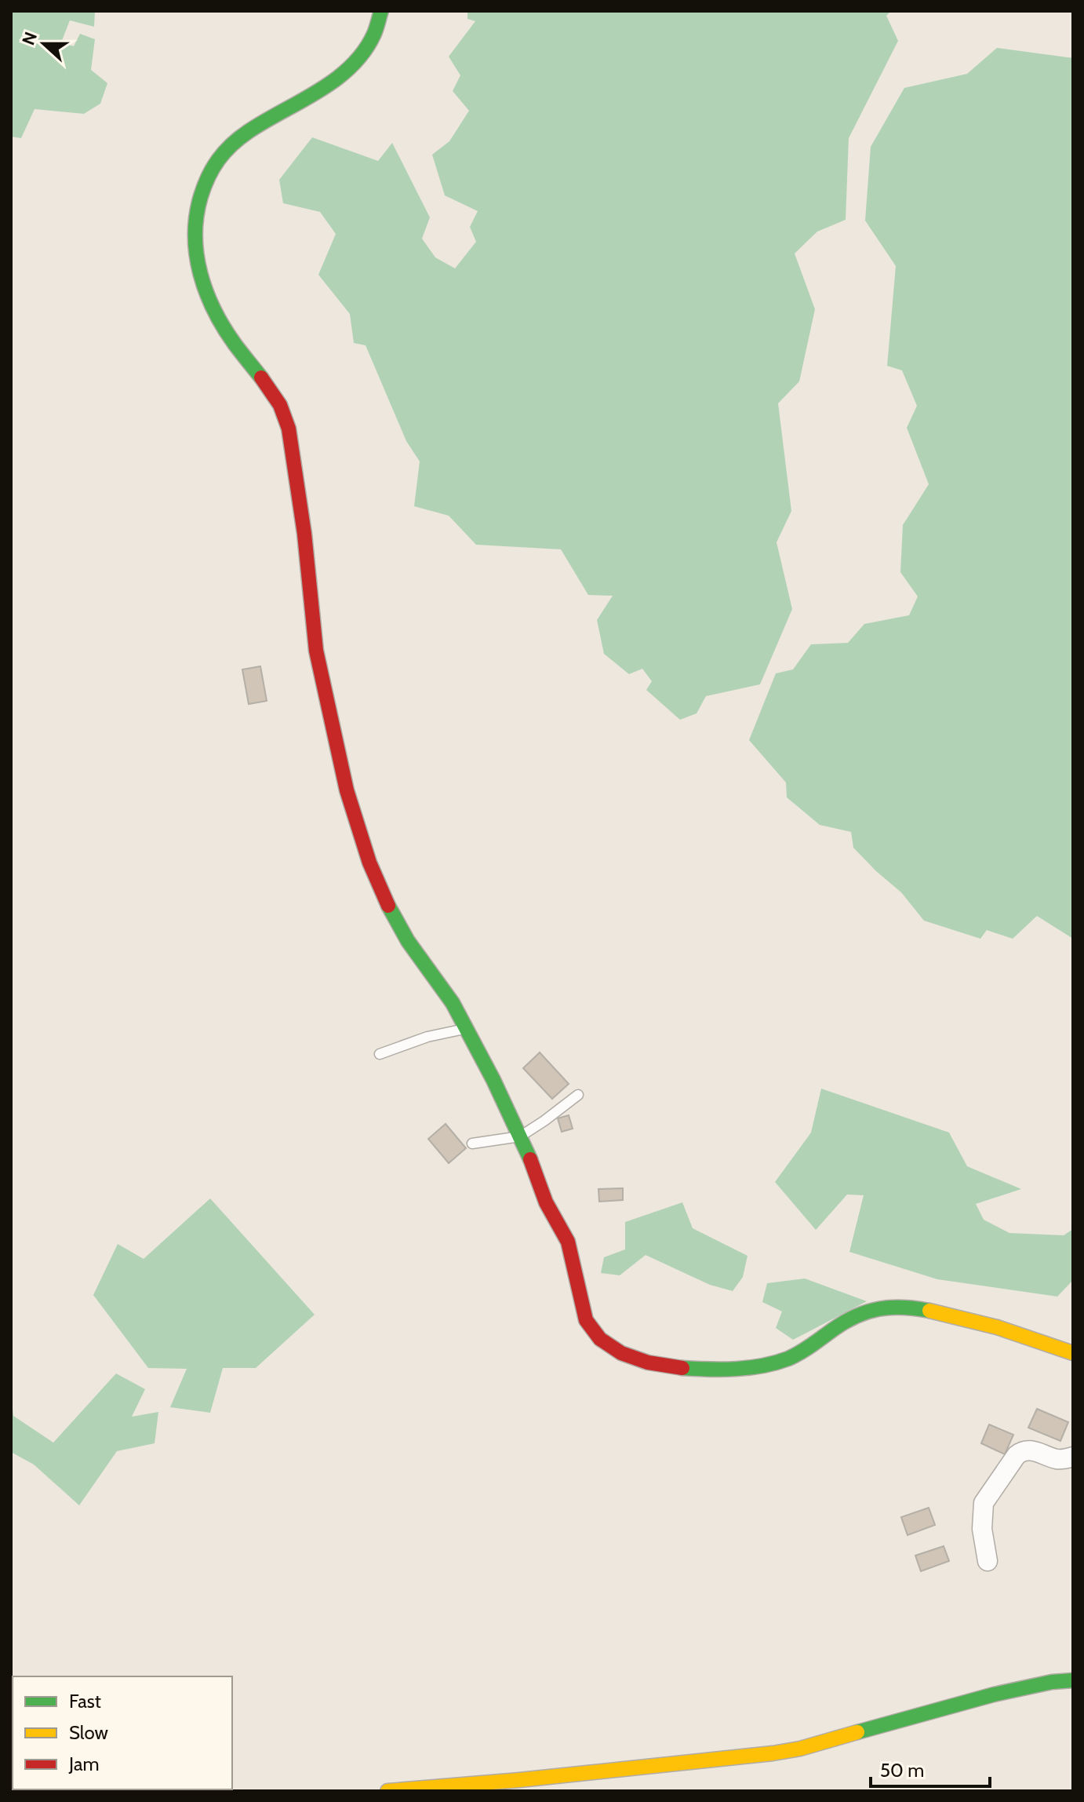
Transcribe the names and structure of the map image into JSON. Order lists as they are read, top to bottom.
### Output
{
  "legend": ["Fast", "Slow", "Jam"],
  "scale_bar": "50 m",
  "north": "left"
}
